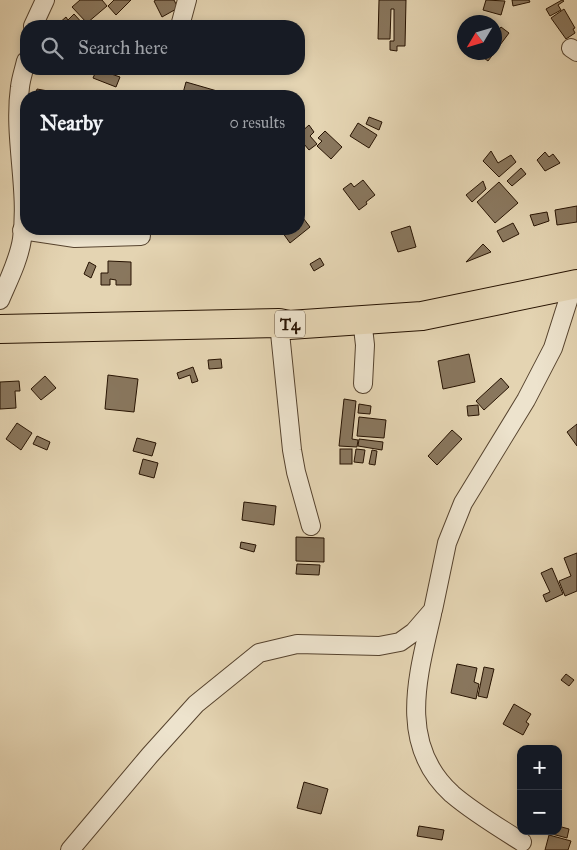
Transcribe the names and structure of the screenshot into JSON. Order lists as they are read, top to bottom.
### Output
{
  "streets": {
    "highway": ["T4"]
  },
  "north": "bottom left",
  "page": {
    "search": "Search here",
    "heading": ["Nearby", "0 results"],
    "map_buttons": ["+", "−"]
  }
}
